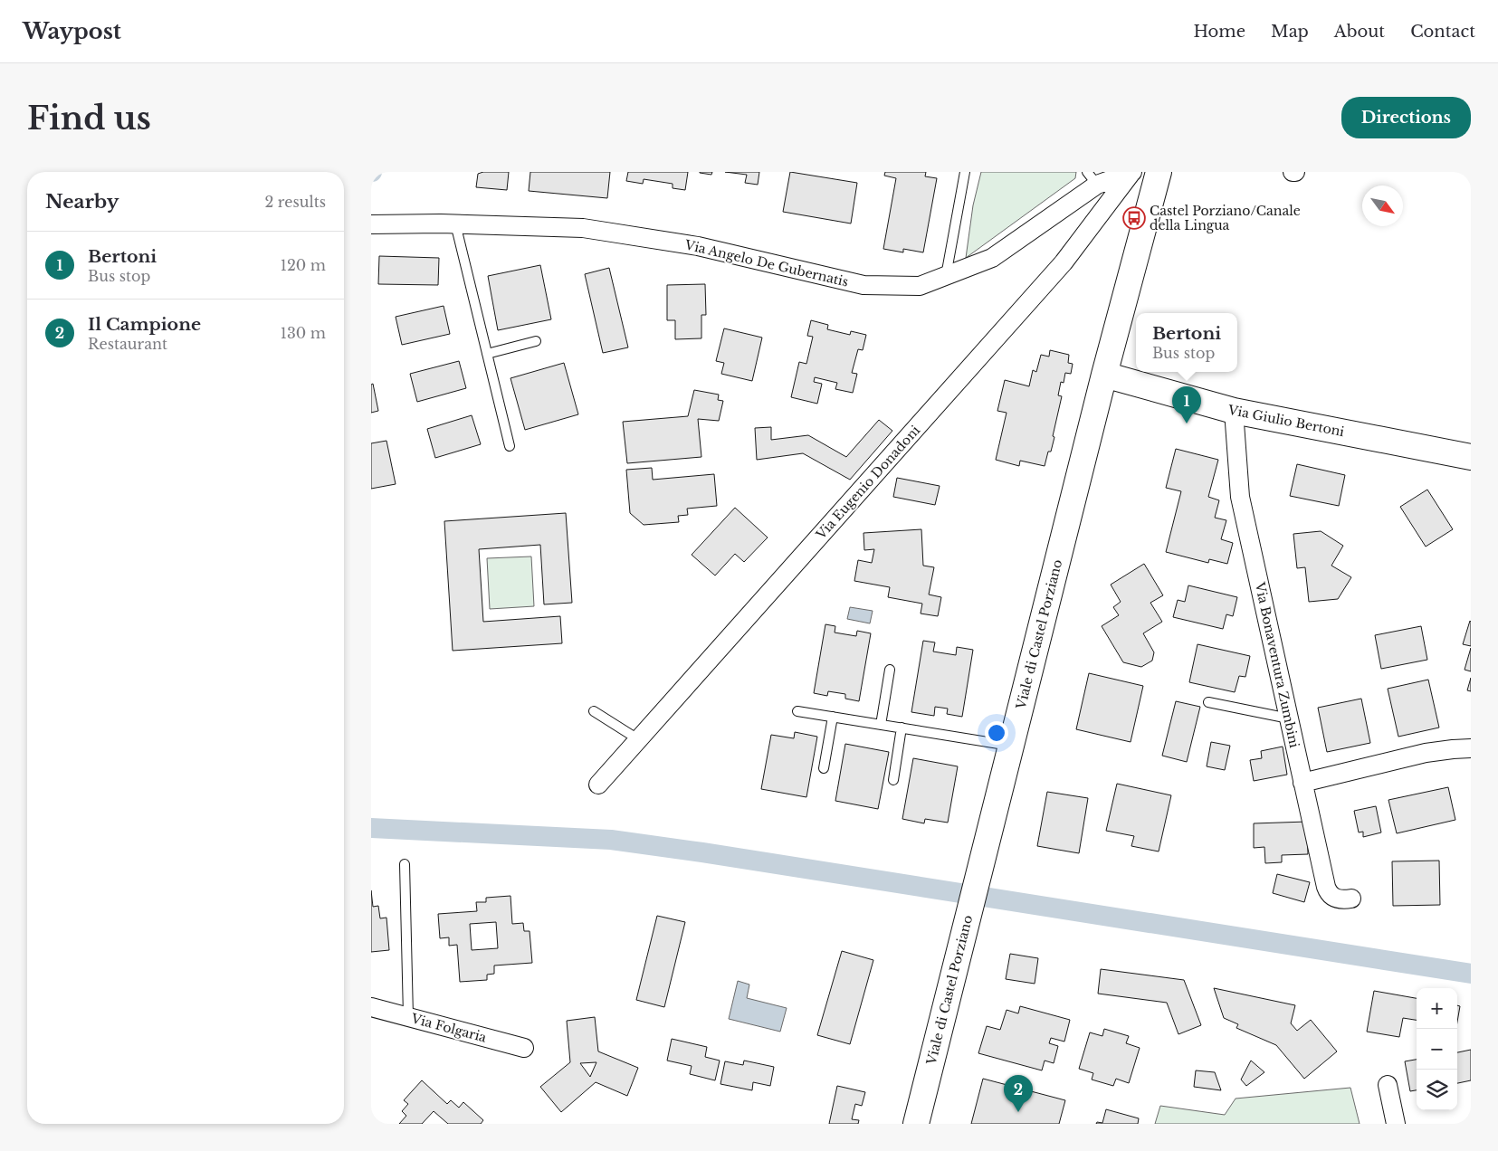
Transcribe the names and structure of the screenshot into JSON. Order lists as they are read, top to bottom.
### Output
{
  "streets": {
    "street": [
      "Via Angelo De Gubernatis",
      "Via Giulio Bertoni",
      "Via Eugenio Donadoni",
      "Viale di Castel Porziano",
      "Via Bonaventura Zumbini",
      "Via Folgaria"
    ]
  },
  "crossings": [
    ["Via Angelo De Gubernatis", "Via Eugenio Donadoni"],
    ["Via Giulio Bertoni", "Viale di Castel Porziano"],
    ["Via Giulio Bertoni", "Via Bonaventura Zumbini"]
  ],
  "places": {
    "bus stop": ["Castel Porziano/Canale della Lingua"]
  },
  "north": "bottom right",
  "page": {
    "header": "Waypost",
    "nav": [
      "Home",
      "Map",
      "About",
      "Contact"
    ],
    "buttons": "Directions",
    "title": "Find us",
    "heading": ["Nearby", "2 results"],
    "list": [
      {
        "mark": "1",
        "name": "Bertoni",
        "note": "Bus stop",
        "value": "120 m"
      },
      {
        "mark": "2",
        "name": "Il Campione",
        "note": "Restaurant",
        "value": "130 m"
      }
    ],
    "popup": ["Bertoni", "Bus stop"],
    "pins": ["1", "2"],
    "map_buttons": ["+", "−"]
  }
}
